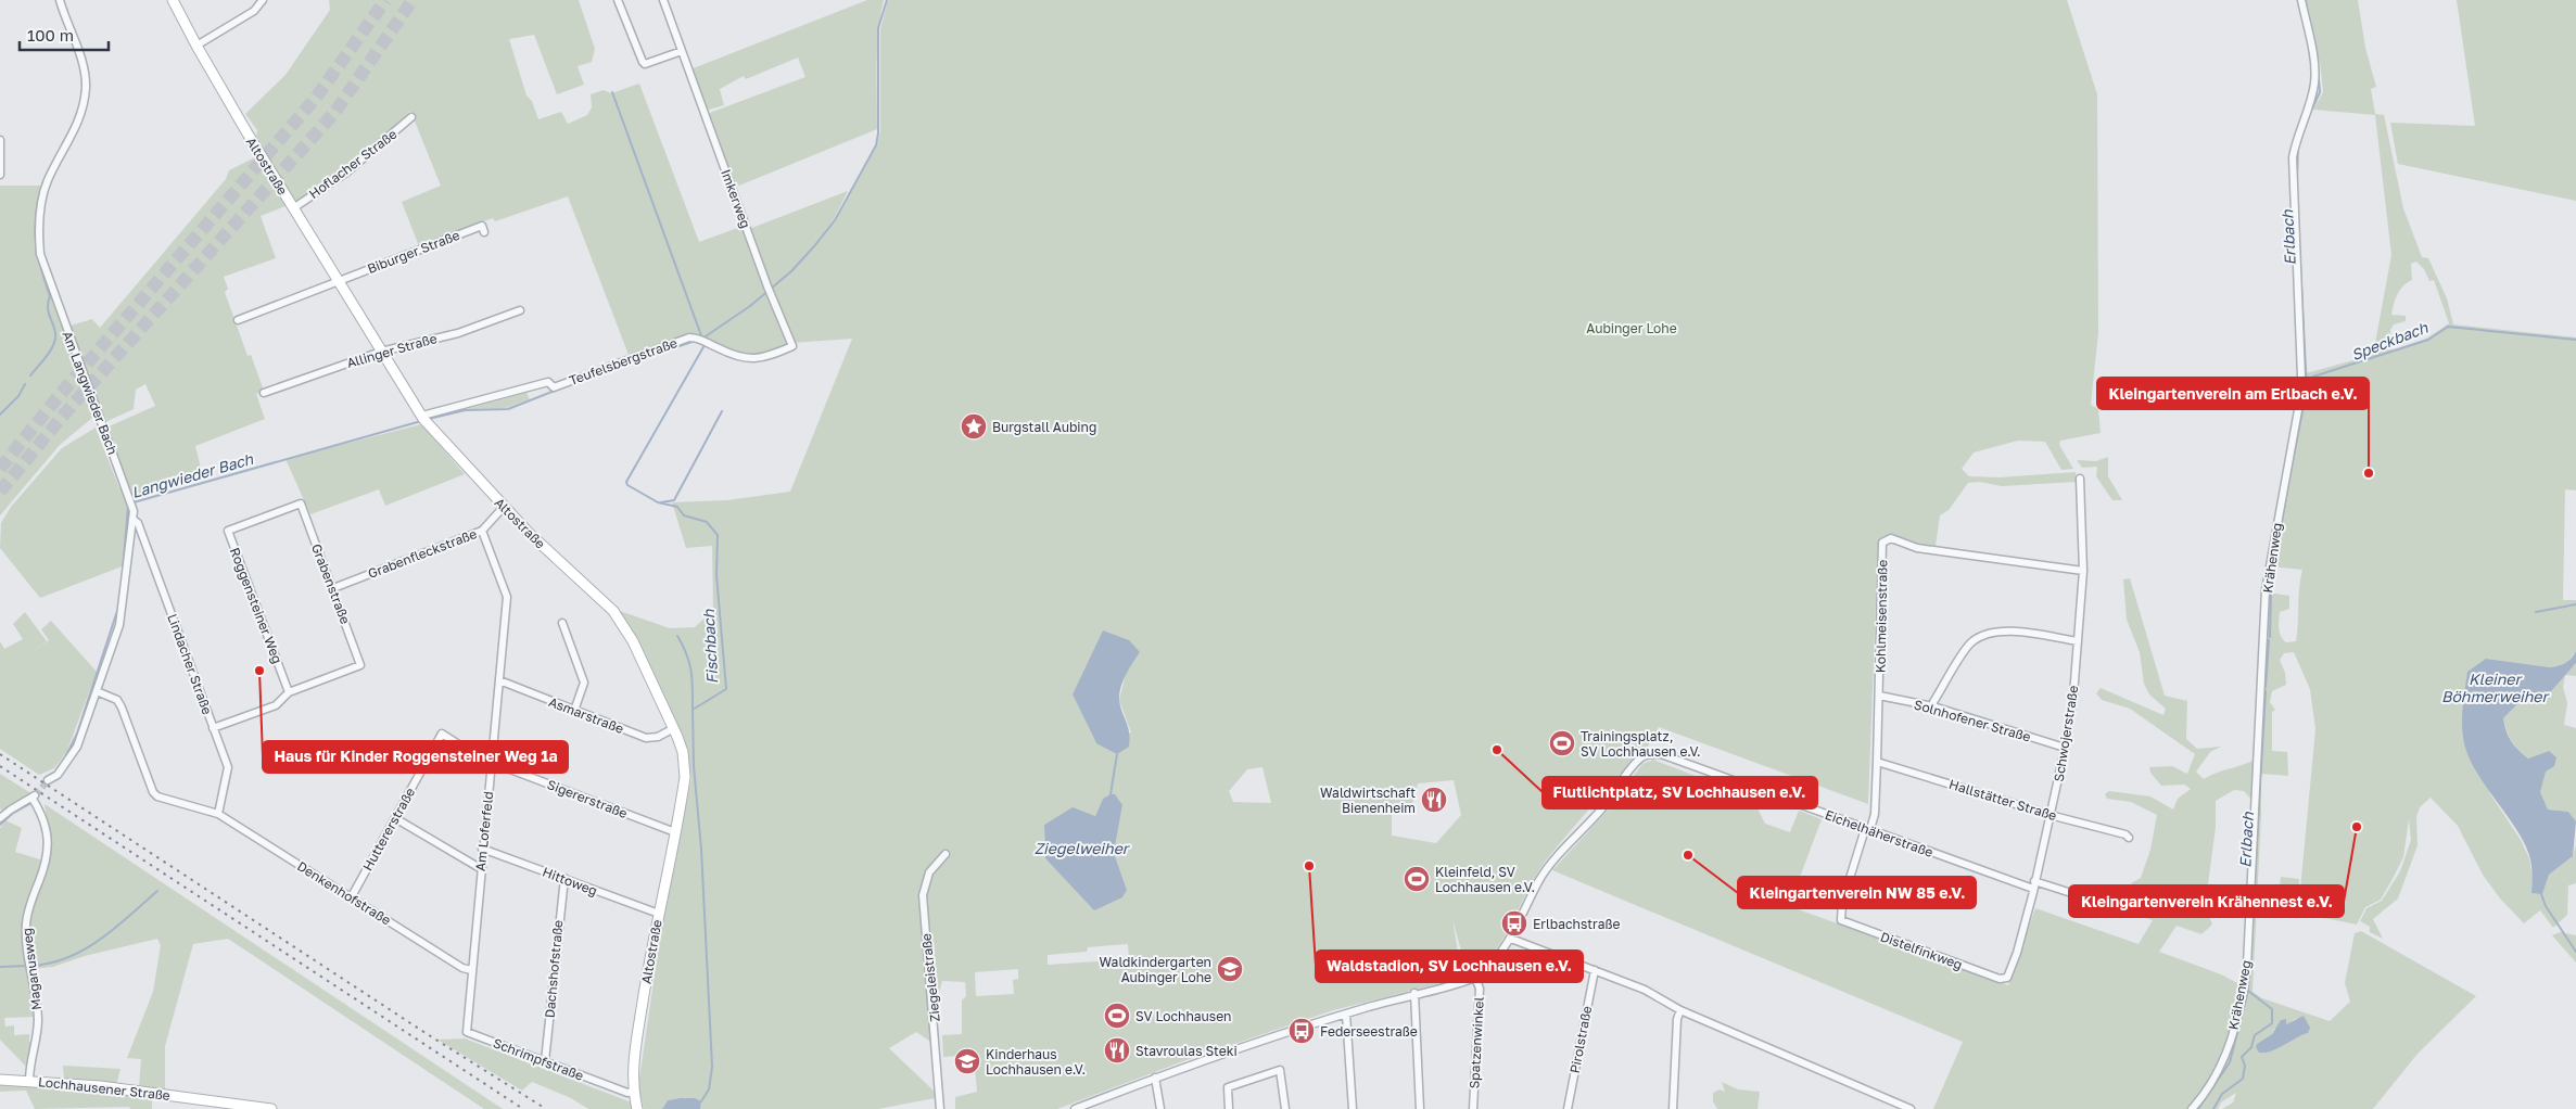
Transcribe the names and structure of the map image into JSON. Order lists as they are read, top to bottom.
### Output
{
  "streets": {
    "main road": ["Altostraße", "Lochhausener Straße"],
    "street": [
      "Hoflacher Straße",
      "Imkerweg",
      "Biburger Straße",
      "Allinger Straße",
      "Teufelsbergstraße",
      "Am Langwieder Bach",
      "Grabenfleckstraße",
      "Krähenweg",
      "Grabenstraße",
      "Roggensteiner Weg",
      "Kohlmeisenstraße",
      "Lindacher Straße",
      "Asmarstraße",
      "Solnhofener Straße",
      "Schwojerstraße",
      "Sigererstraße",
      "Hallstätter Straße",
      "Huttererstraße",
      "Am Loferfeld",
      "Eichelhäherstraße",
      "Hittoweg",
      "Denkenhofstraße",
      "Distelfinkweg",
      "Maganusweg",
      "Dachshofstraße",
      "Ziegeleistraße",
      "Pirolstraße",
      "Spatzenwinkel",
      "Schrimpfstraße"
    ]
  },
  "crossings": [
    ["Hoflacher Straße", "Altostraße"],
    ["Altostraße", "Biburger Straße"],
    ["Altostraße", "Allinger Straße"],
    ["Altostraße", "Teufelsbergstraße"],
    ["Altostraße", "Grabenfleckstraße"],
    ["Altostraße", "Asmarstraße"],
    ["Altostraße", "Sigererstraße"],
    ["Altostraße", "Hittoweg"],
    ["Altostraße", "Schrimpfstraße"],
    ["Imkerweg", "Teufelsbergstraße"],
    ["Am Langwieder Bach", "Lindacher Straße"],
    ["Am Langwieder Bach", "Denkenhofstraße"],
    ["Grabenfleckstraße", "Grabenstraße"],
    ["Grabenfleckstraße", "Am Loferfeld"],
    ["Grabenstraße", "Roggensteiner Weg"],
    ["Kohlmeisenstraße", "Solnhofener Straße"],
    ["Kohlmeisenstraße", "Schwojerstraße"],
    ["Kohlmeisenstraße", "Hallstätter Straße"],
    ["Kohlmeisenstraße", "Eichelhäherstraße"],
    ["Kohlmeisenstraße", "Distelfinkweg"],
    ["Lindacher Straße", "Denkenhofstraße"],
    ["Asmarstraße", "Am Loferfeld"],
    ["Solnhofener Straße", "Schwojerstraße"],
    ["Schwojerstraße", "Hallstätter Straße"],
    ["Schwojerstraße", "Eichelhäherstraße"],
    ["Schwojerstraße", "Distelfinkweg"],
    ["Sigererstraße", "Huttererstraße"],
    ["Sigererstraße", "Am Loferfeld"],
    ["Huttererstraße", "Denkenhofstraße"],
    ["Am Loferfeld", "Hittoweg"],
    ["Am Loferfeld", "Denkenhofstraße"],
    ["Am Loferfeld", "Schrimpfstraße"],
    ["Hittoweg", "Dachshofstraße"],
    ["Maganusweg", "Lochhausener Straße"],
    ["Dachshofstraße", "Schrimpfstraße"]
  ],
  "water": [
    "Erlbach",
    "Speckbach",
    "Langwieder Bach",
    "Fischbach",
    "Kleiner Böhmerweiher",
    "Ziegelweiher"
  ],
  "parks": ["Aubinger Lohe"],
  "places": {
    "place": ["Burgstall Aubing"],
    "other": [
      "Kleingartenverein am Erlbach e.V.",
      "Haus für Kinder Roggensteiner Weg 1a",
      "Flutlichtplatz, SV Lochhausen e.V.",
      "Kleingartenverein Krähennest e.V.",
      "Kleingartenverein NW 85 e.V.",
      "Waldstadion, SV Lochhausen e.V."
    ],
    "sports": ["Trainingsplatz, SV Lochhausen e.V.", "Kleinfeld, SV Lochhausen e.V.", "SV Lochhausen"],
    "restaurant": ["Waldwirtschaft Bienenheim", "Stavroulas Steki"],
    "bus stop": ["Erlbachstraße", "Federseestraße"],
    "school or university": ["Waldkindergarten Aubinger Lohe", "Kinderhaus Lochhausen e.V."]
  },
  "scale_bar": "100 m"
}
